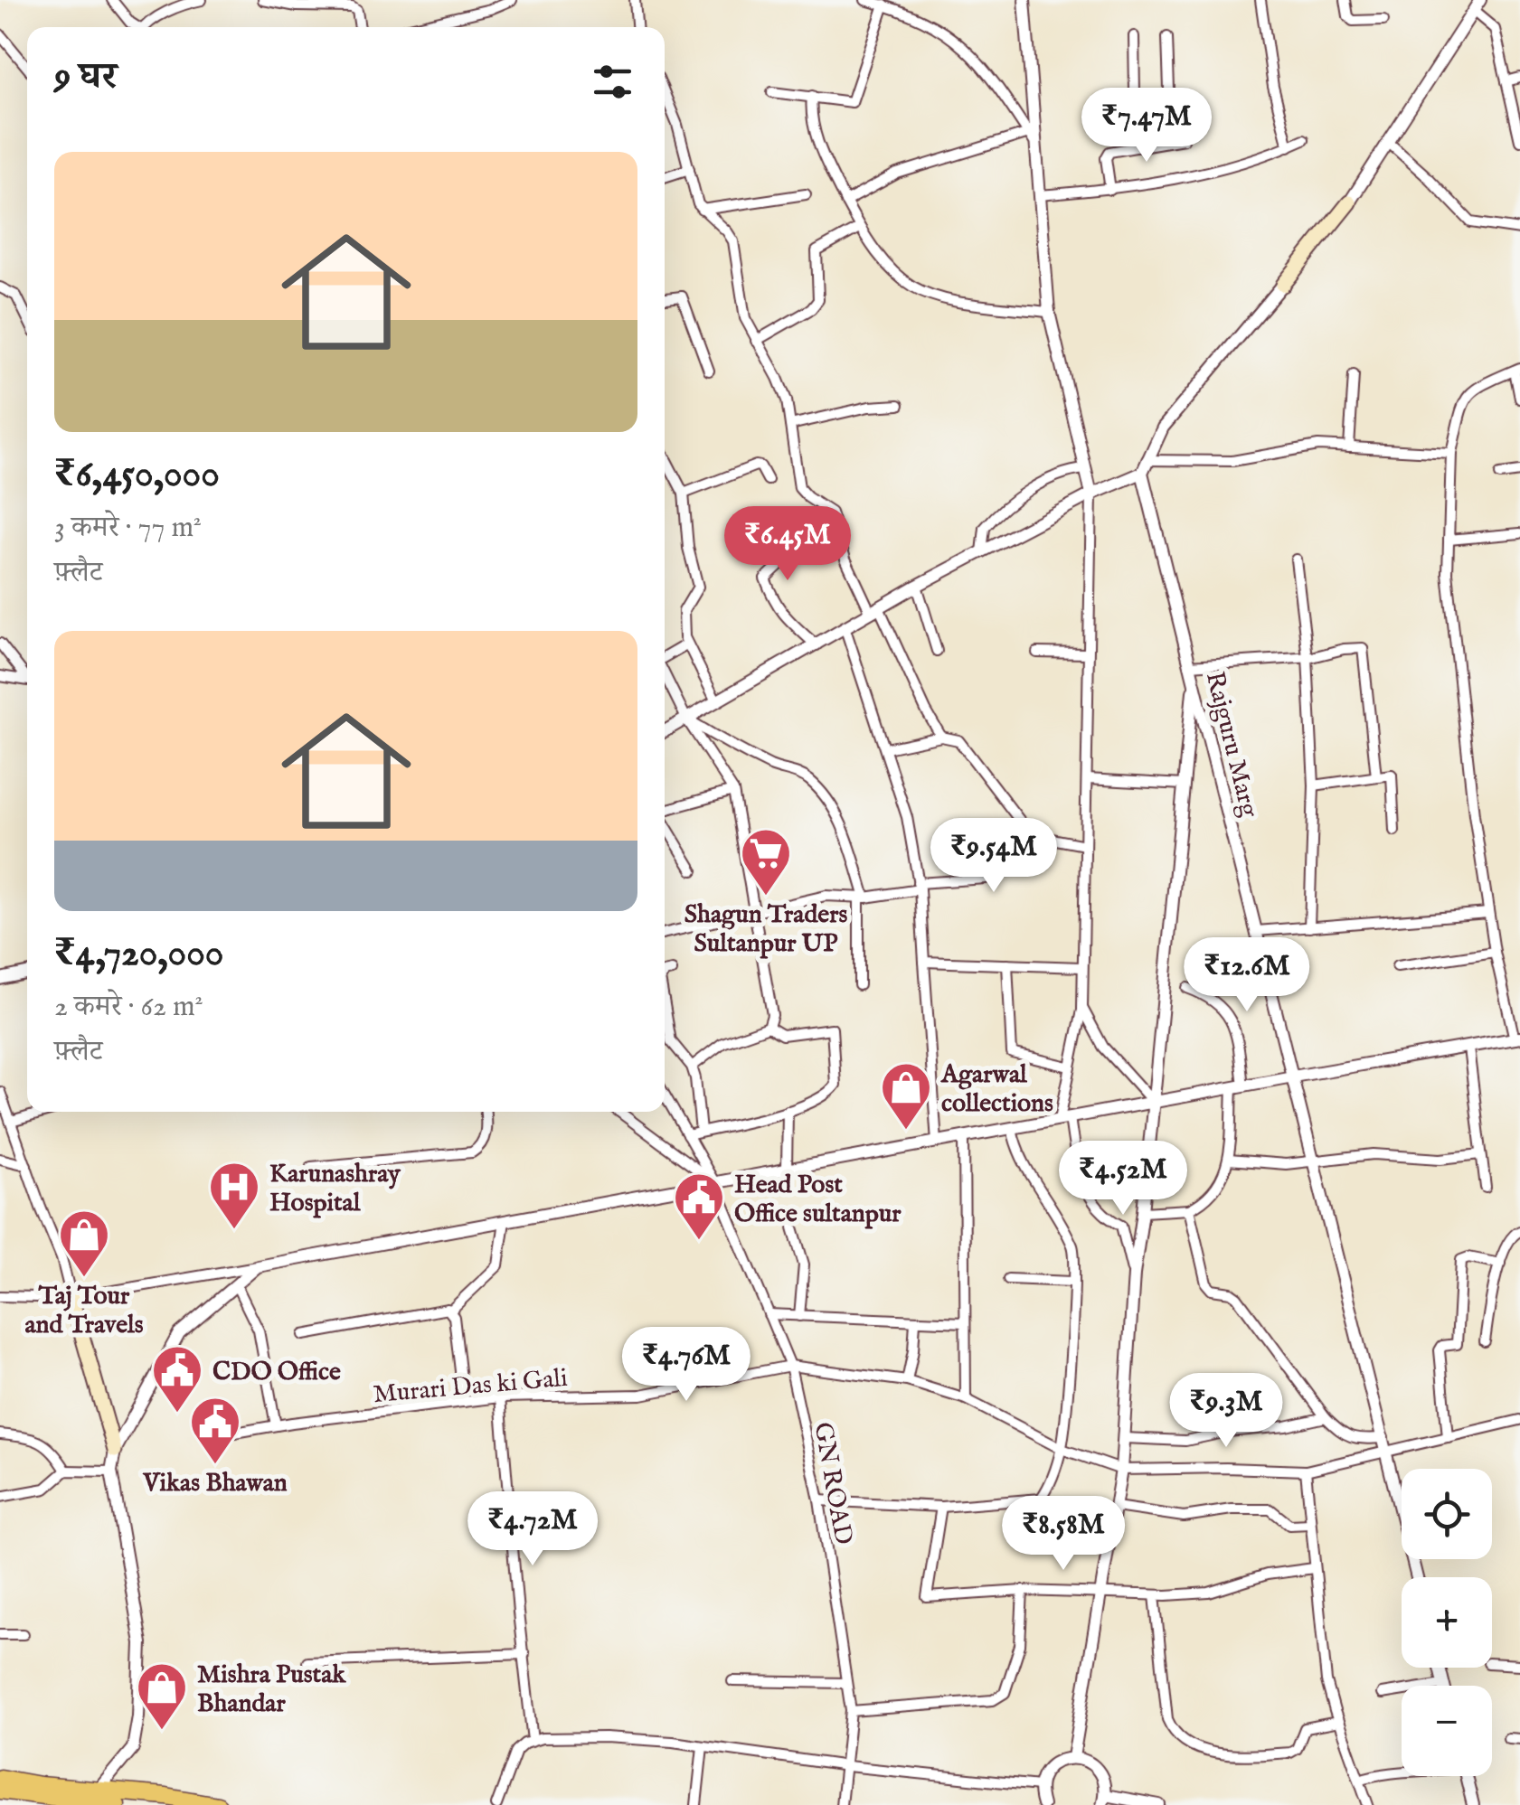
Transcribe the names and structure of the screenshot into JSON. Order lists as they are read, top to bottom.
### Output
{
  "streets": {
    "street": ["Rajguru Marg", "Murari Das ki Gali", "GN ROAD"]
  },
  "crossings": [
    ["Murari Das ki Gali", "GN ROAD"]
  ],
  "places": {
    "supermarket": ["Shagun Traders Sultanpur UP"],
    "shop": ["Agarwal collections", "Taj Tour and Travels", "Mishra Pustak Bhandar"],
    "hospital": ["Karunashray Hospital"],
    "public building": ["Head Post Office sultanpur", "CDO Office", "Vikas Bhawan"]
  },
  "page": {
    "heading": "9 घर",
    "price": [
      "₹7.47M",
      "₹6.45M",
      "₹9.54M",
      "₹12.6M",
      "₹4.52M",
      "₹4.76M",
      "₹9.3M",
      "₹4.72M",
      "₹8.58M"
    ],
    "list": [
      {
        "name": "₹6,450,000",
        "note": "3 कमरे · 77 m² · फ़्लैट"
      },
      {
        "name": "₹4,720,000",
        "note": "2 कमरे · 62 m² · फ़्लैट"
      }
    ],
    "map_buttons": ["+", "−"]
  }
}
